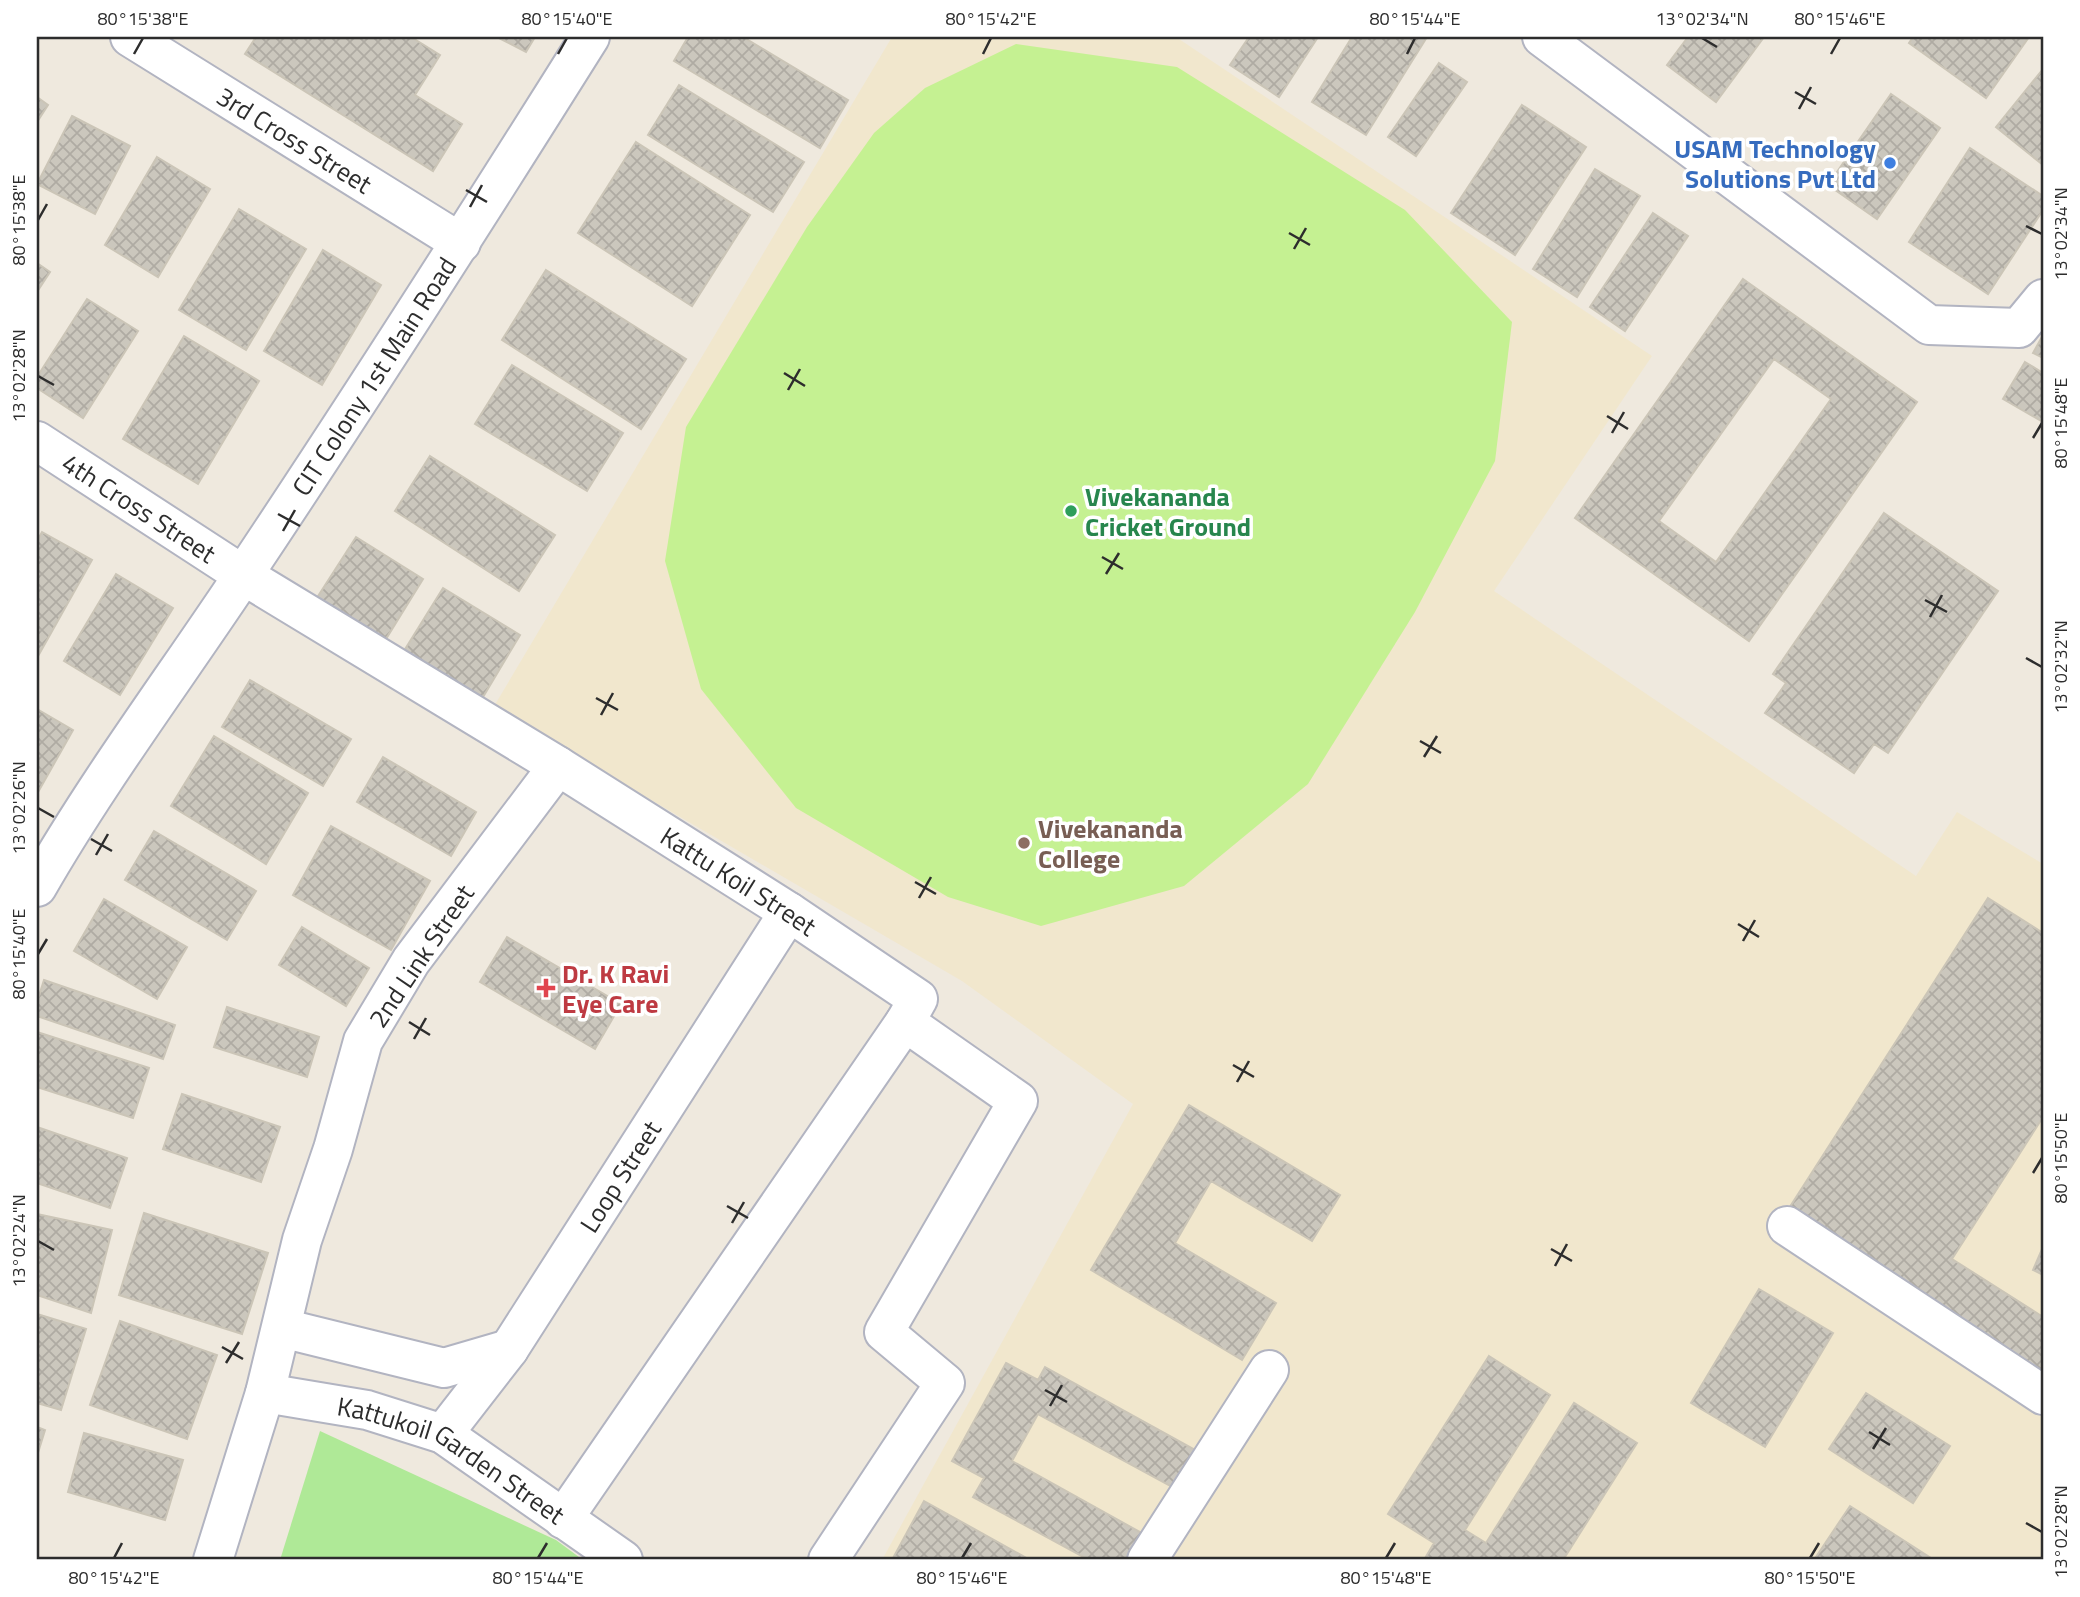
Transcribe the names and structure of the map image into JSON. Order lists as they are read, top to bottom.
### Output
{
  "streets": {
    "street": [
      "3rd Cross Street",
      "CIT Colony 1st Main Road",
      "4th Cross Street",
      "Kattu Koil Street",
      "2nd Link Street",
      "Loop Street",
      "Kattukoil Garden Street"
    ]
  },
  "crossings": [
    ["3rd Cross Street", "CIT Colony 1st Main Road"],
    ["CIT Colony 1st Main Road", "4th Cross Street"],
    ["Kattu Koil Street", "2nd Link Street"],
    ["Kattu Koil Street", "Loop Street"],
    ["2nd Link Street", "Kattukoil Garden Street"],
    ["Loop Street", "Kattukoil Garden Street"]
  ],
  "places": {
    "other": ["USAM Technology Solutions Pvt Ltd", "Vivekananda Cricket Ground", "Vivekananda College"],
    "health": ["Dr. K Ravi Eye Care"]
  },
  "coordinates": [
    "80°15'38\"E",
    "80°15'40\"E",
    "80°15'42\"E",
    "80°15'44\"E",
    "13°02'34\"N",
    "80°15'46\"E",
    "13°02'28\"N",
    "80°15'48\"E",
    "13°02'32\"N",
    "13°02'26\"N",
    "80°15'50\"E",
    "13°02'24\"N"
  ]
}
